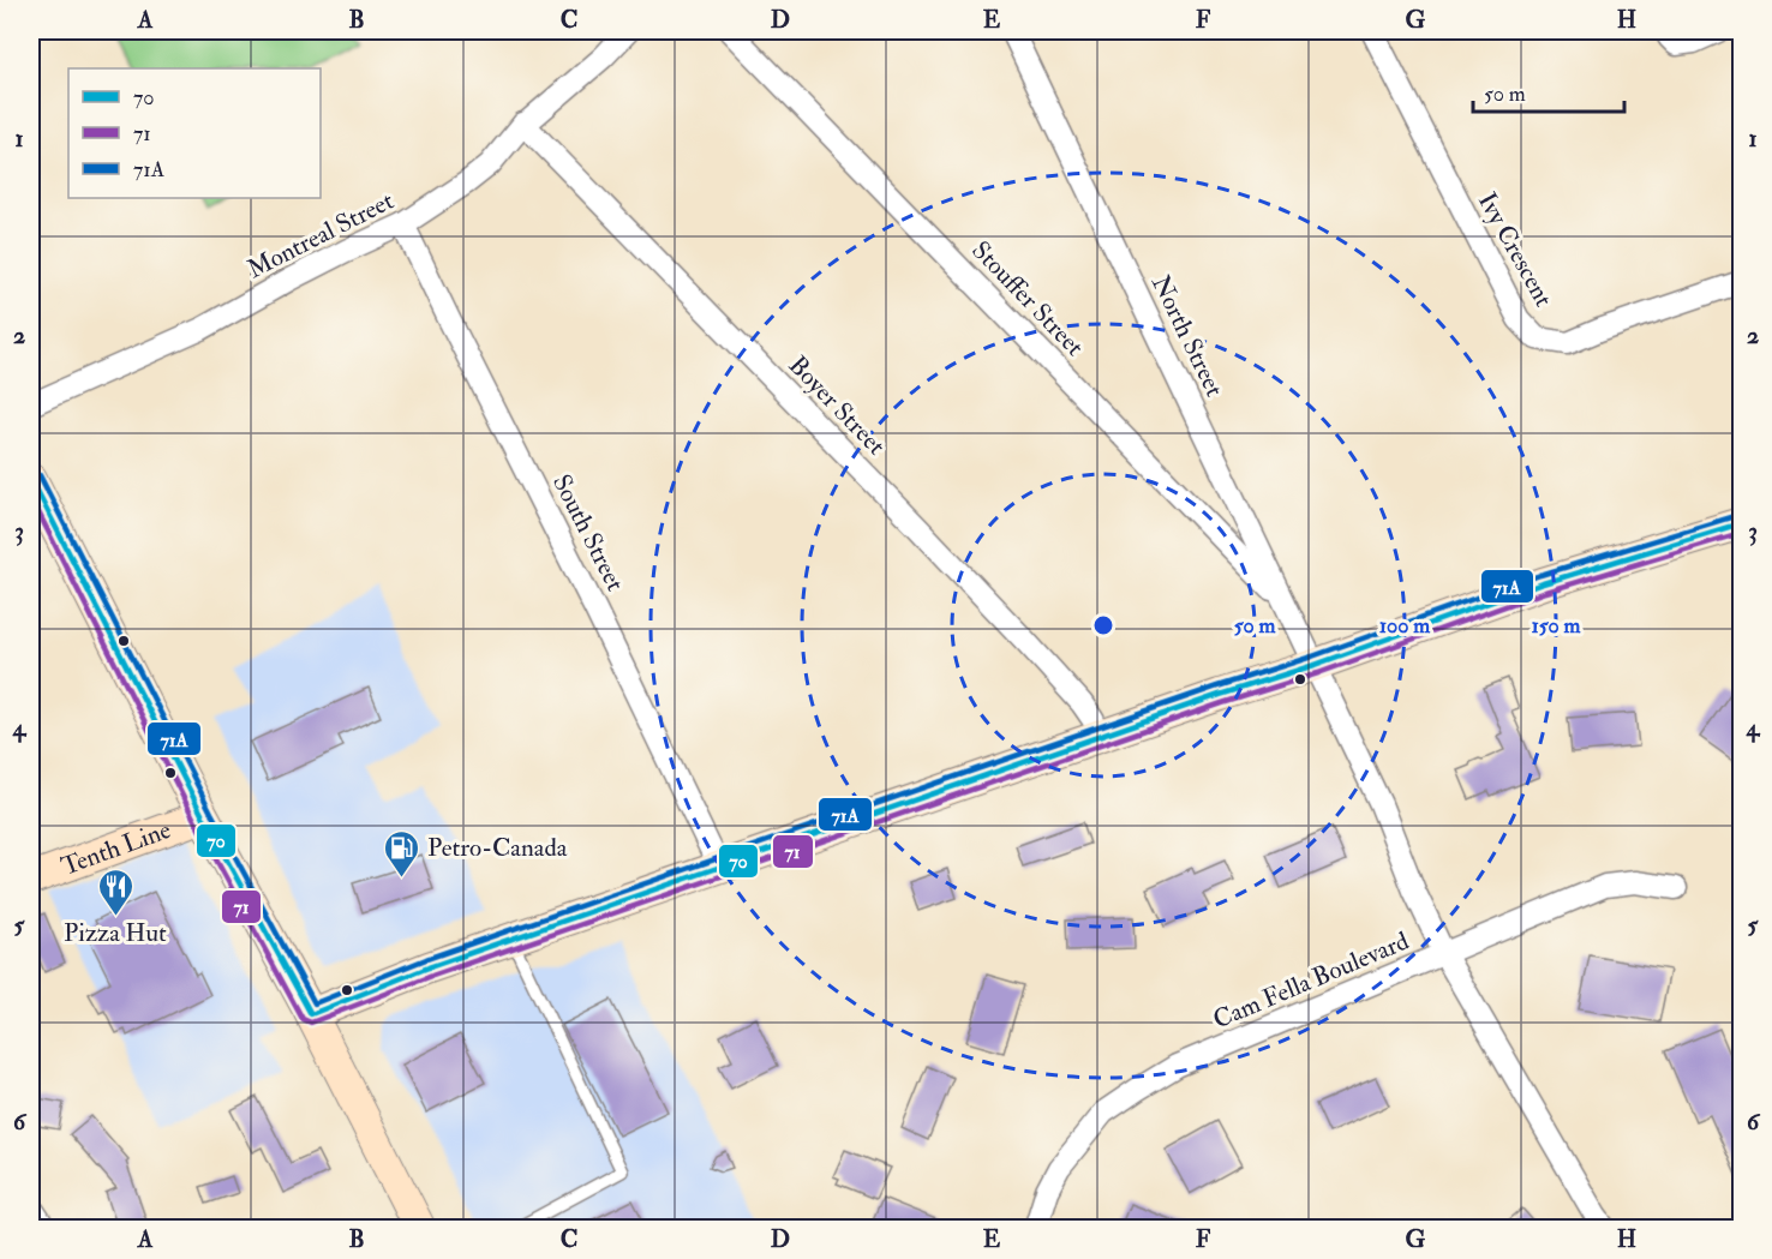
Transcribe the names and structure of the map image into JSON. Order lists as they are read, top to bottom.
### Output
{
  "streets": {
    "main road": ["Tenth Line"],
    "street": [
      "Montreal Street",
      "Ivy Crescent",
      "Stouffer Street",
      "North Street",
      "Boyer Street",
      "South Street",
      "Cam Fella Boulevard"
    ]
  },
  "crossings": [
    ["Montreal Street", "Boyer Street"],
    ["Montreal Street", "South Street"],
    ["Stouffer Street", "North Street"],
    ["North Street", "Cam Fella Boulevard"]
  ],
  "places": {
    "fuel station": ["Petro-Canada"],
    "restaurant": ["Pizza Hut"]
  },
  "lines": ["transit line 71A", "transit line 70", "transit line 71"],
  "legend": ["70", "71", "71A"],
  "scale_bar": "50 m",
  "grid": {
    "columns": [
      "A",
      "B",
      "C",
      "D",
      "E",
      "F",
      "G",
      "H"
    ],
    "rows": [
      "1",
      "2",
      "3",
      "4",
      "5",
      "6"
    ]
  },
  "rings": ["50 m", "100 m", "150 m"]
}
